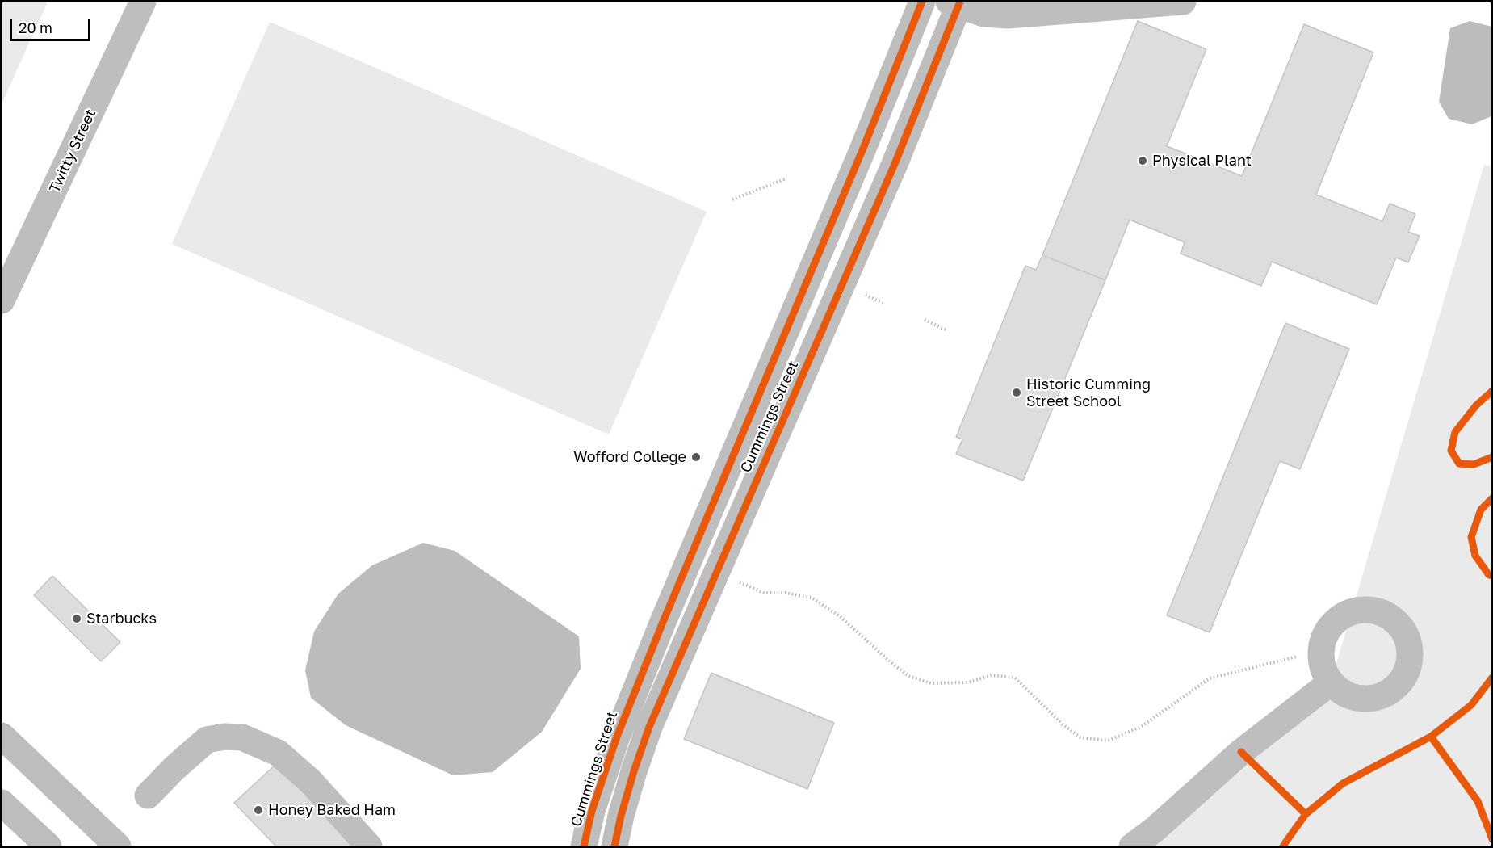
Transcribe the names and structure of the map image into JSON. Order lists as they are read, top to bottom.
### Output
{
  "streets": {
    "street": ["Twitty Street", "Cummings Street"]
  },
  "places": [
    "Physical Plant",
    "Historic Cumming Street School",
    "Wofford College",
    "Starbucks",
    "Honey Baked Ham"
  ],
  "scale_bar": "20 m"
}
